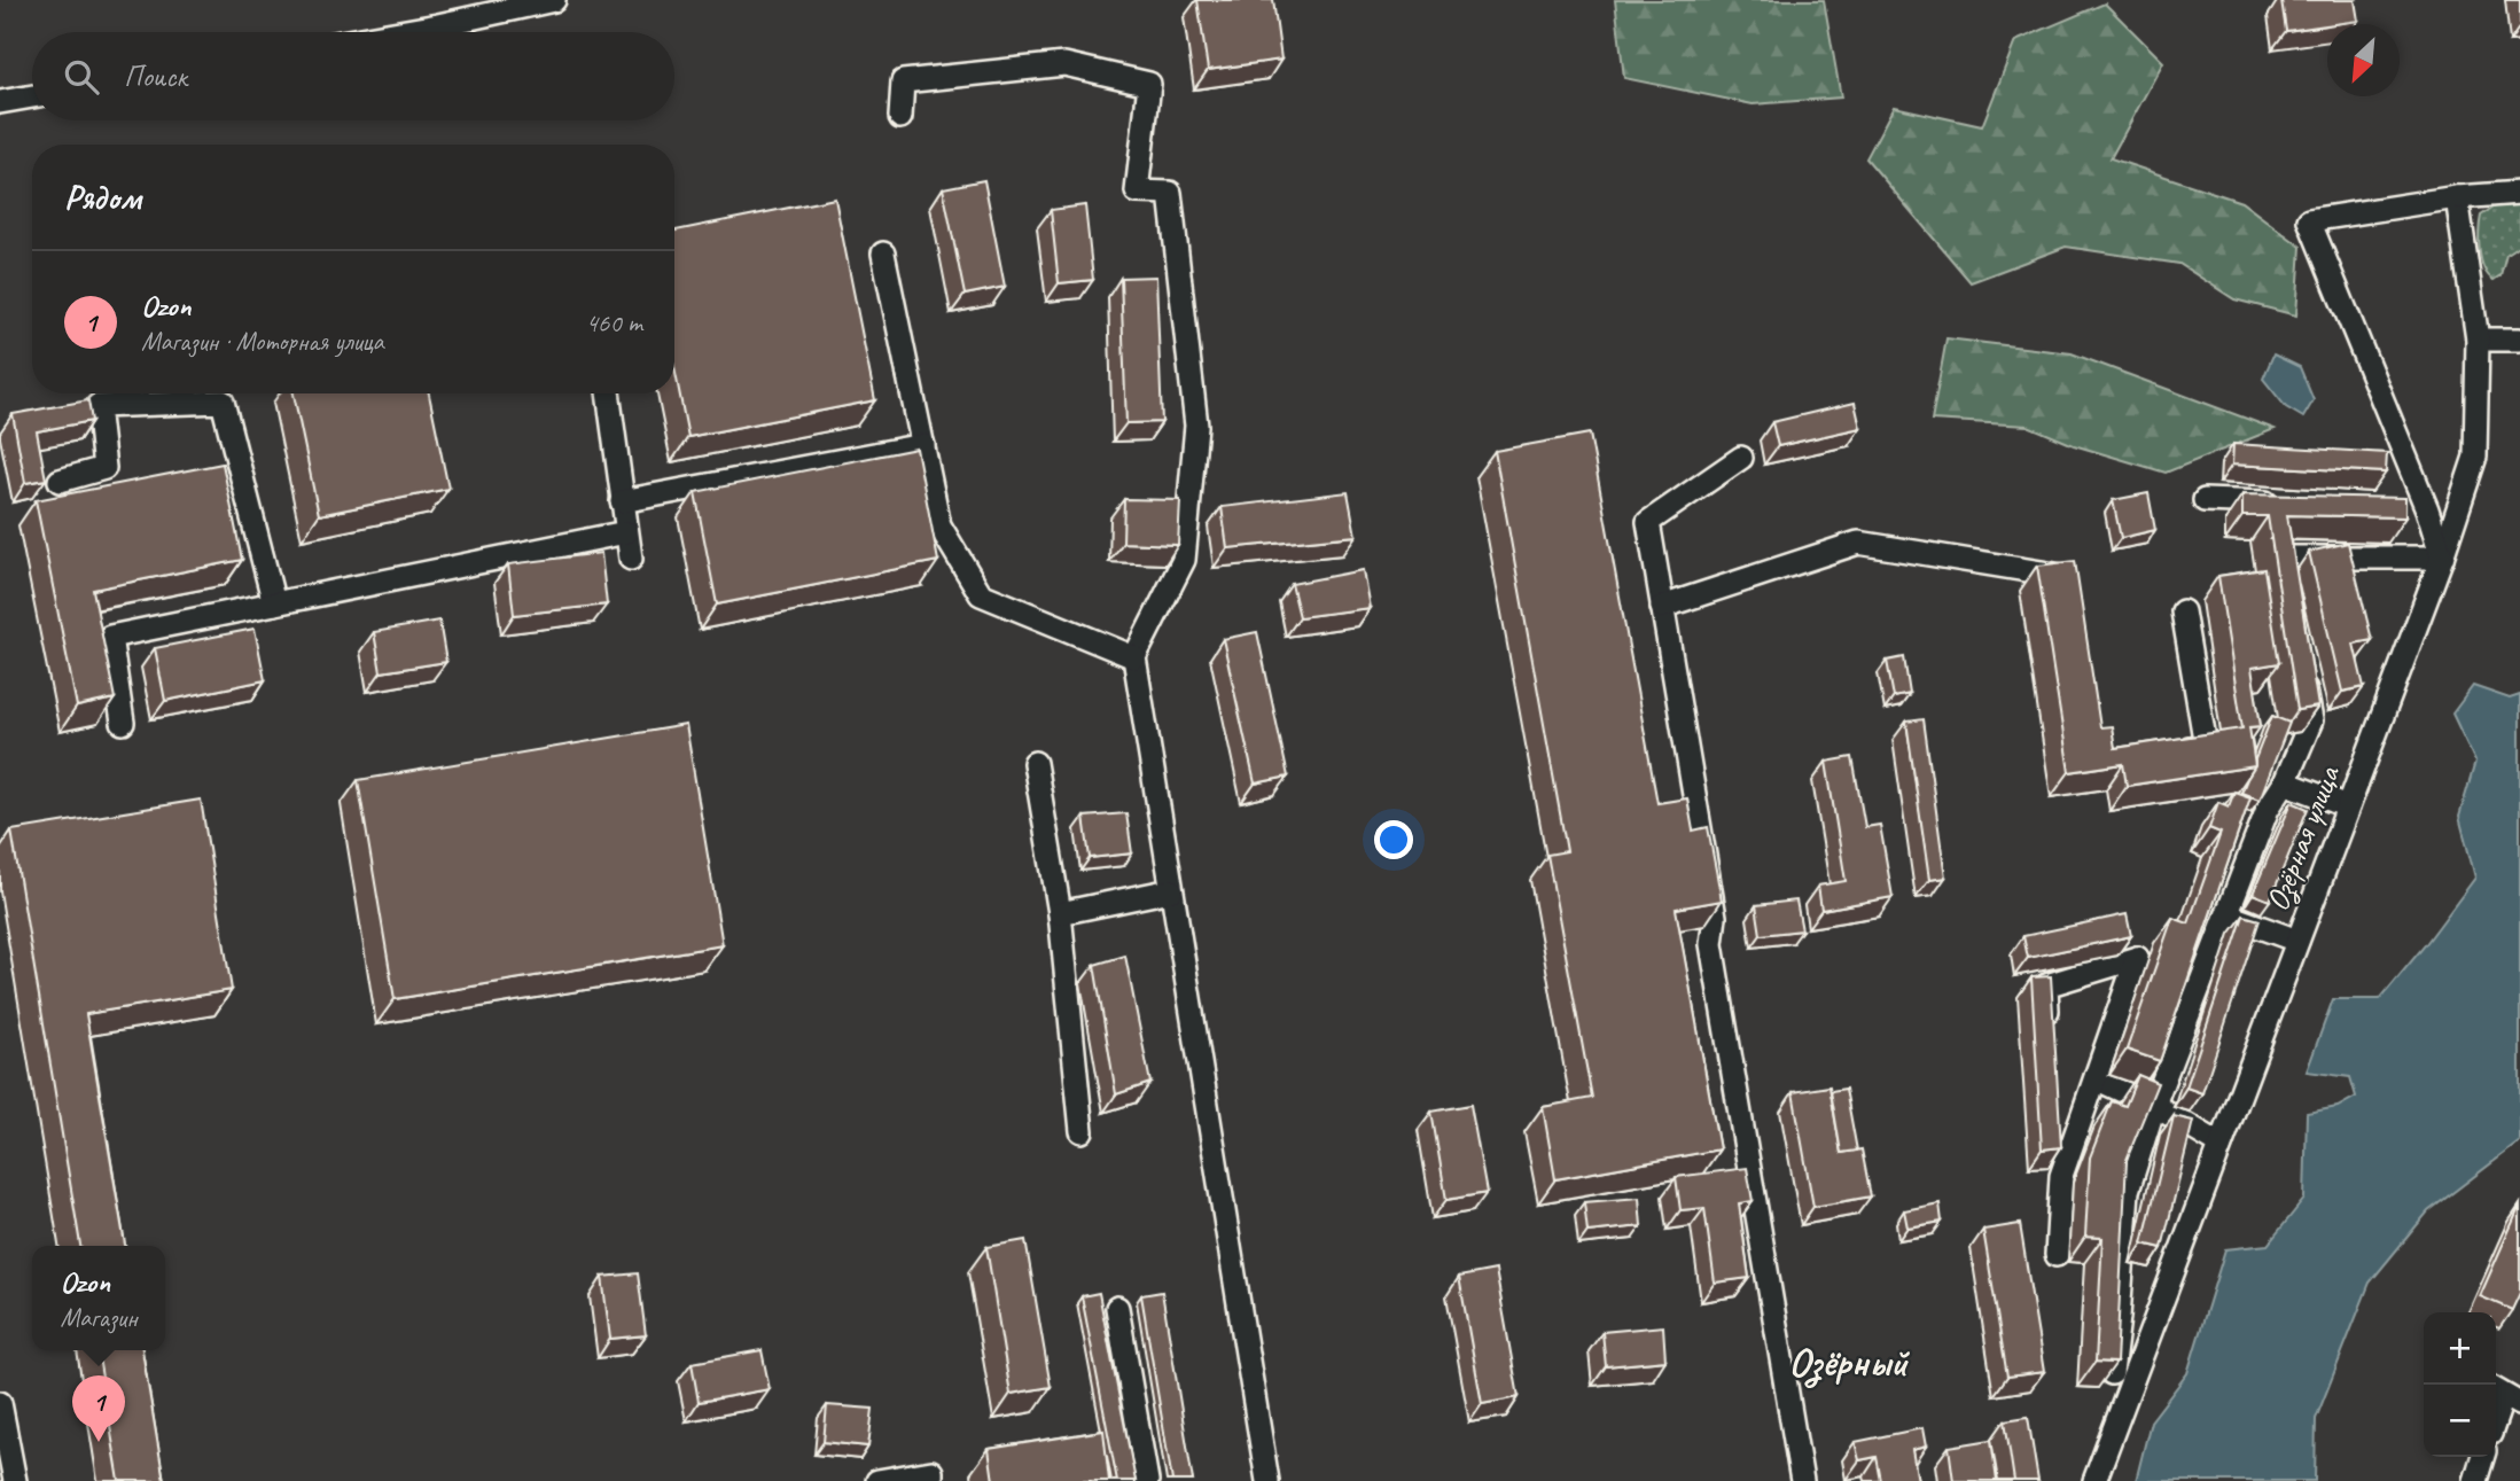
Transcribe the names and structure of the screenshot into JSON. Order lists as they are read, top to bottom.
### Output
{
  "streets": {
    "street": ["Озёрная улица"]
  },
  "districts": ["Озёрный"],
  "north": "bottom left",
  "page": {
    "search": "Поиск",
    "heading": "Рядом",
    "list": [
      {
        "mark": "1",
        "name": "Ozon",
        "note": "Магазин · Моторная улица",
        "value": "460 m"
      }
    ],
    "popup": ["Ozon", "Магазин"],
    "map_buttons": ["+", "−"],
    "pins": "1"
  }
}
